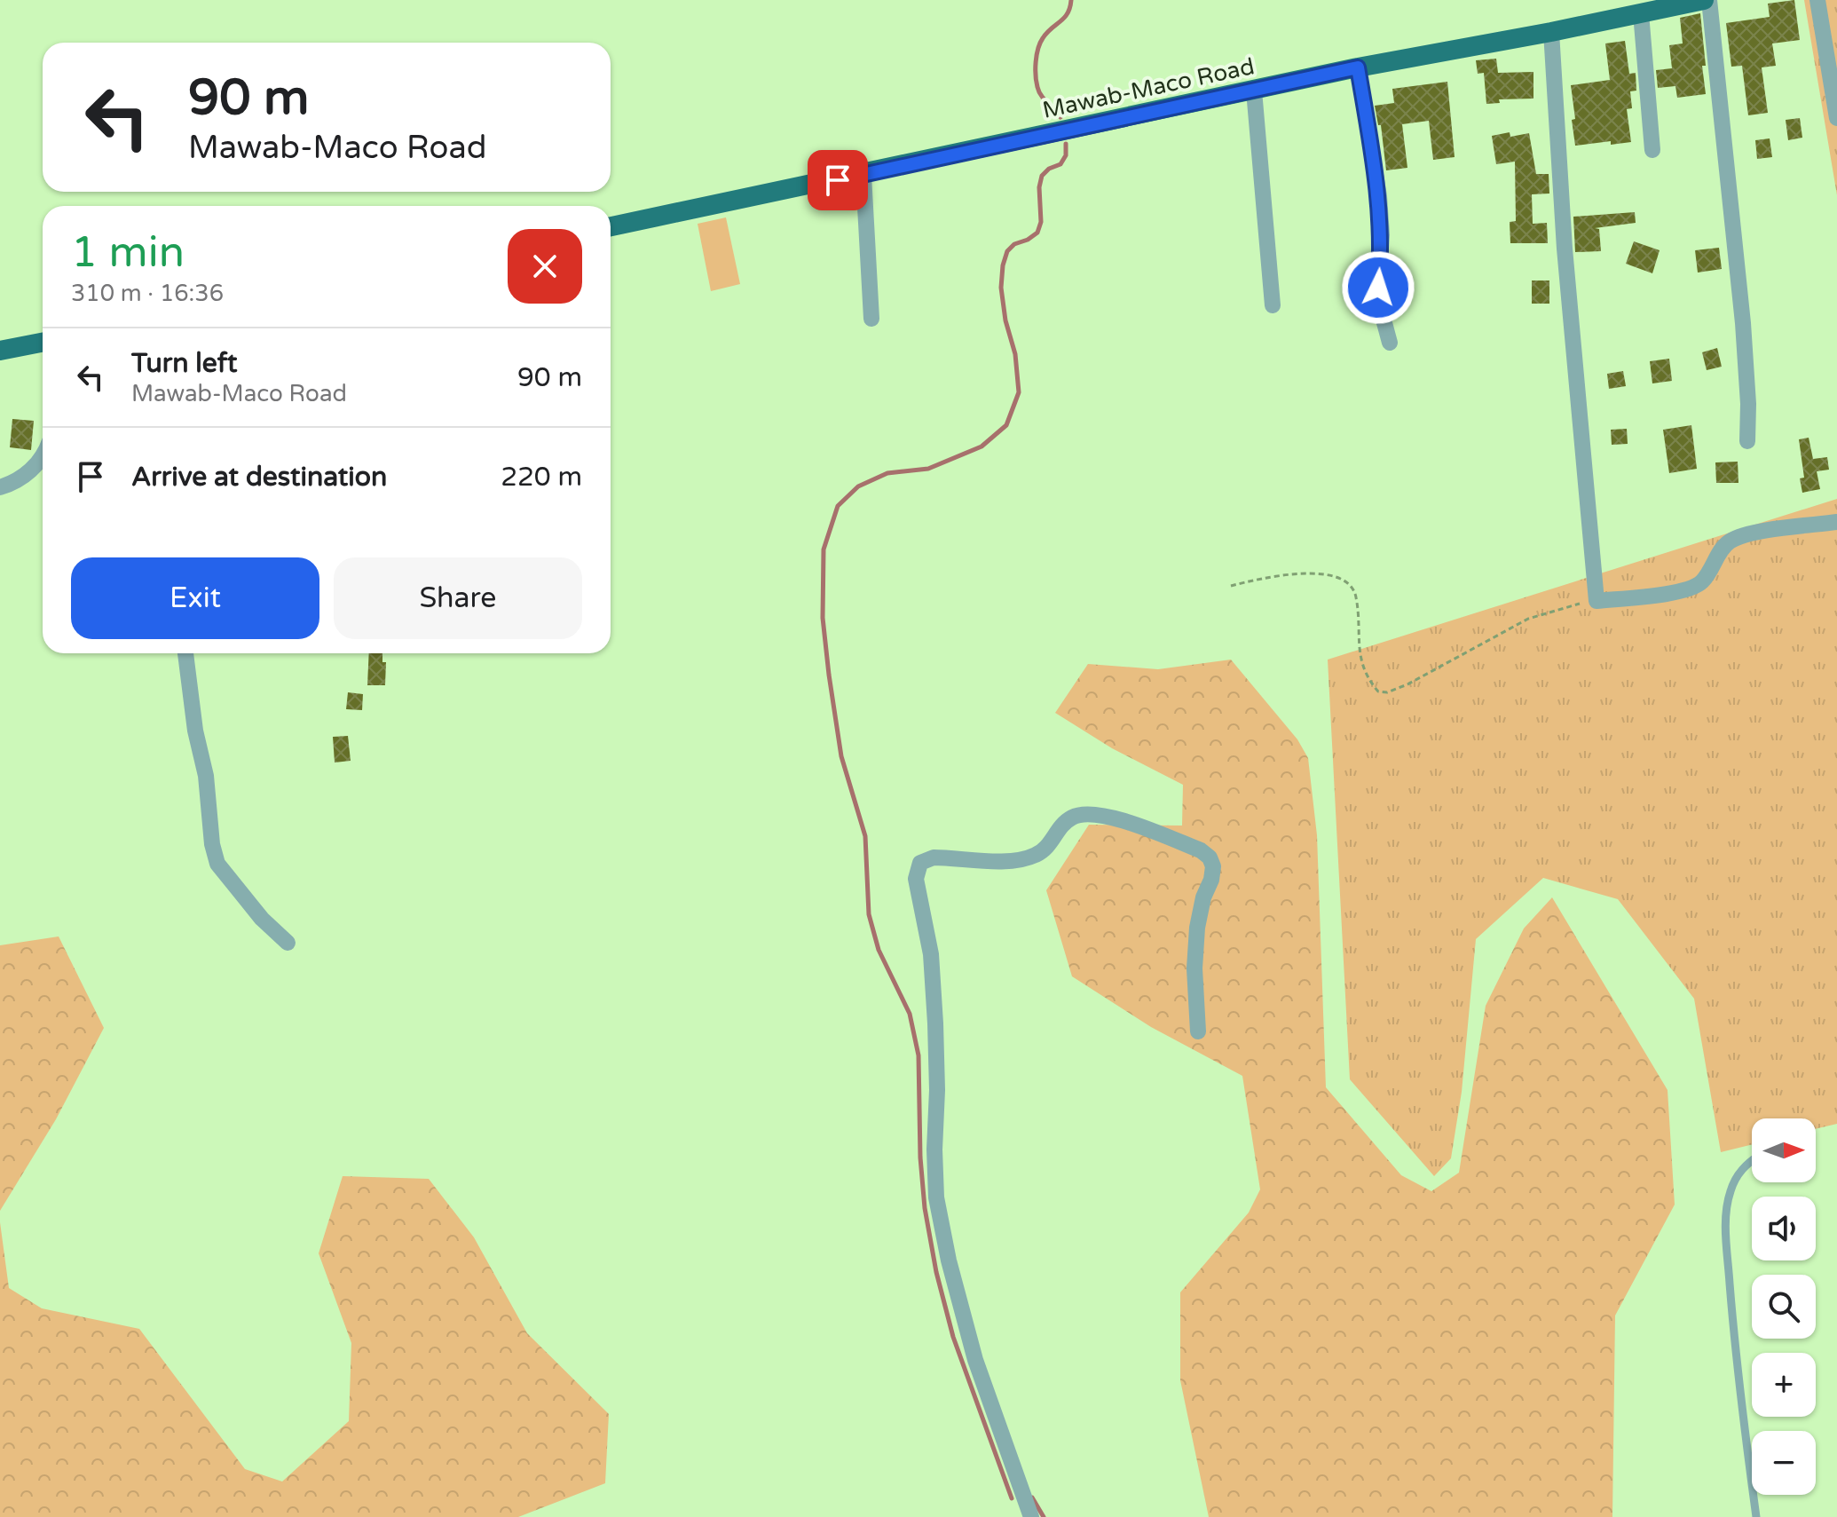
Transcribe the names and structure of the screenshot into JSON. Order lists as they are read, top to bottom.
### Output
{
  "streets": {
    "main road": ["Mawab-Maco Road"]
  },
  "north": "right",
  "page": {
    "turn": ["90 m", "Mawab-Maco Road"],
    "heading": ["1 min", "310 m · 16:36"],
    "list": [
      {
        "name": "Turn left",
        "note": "Mawab-Maco Road",
        "value": "90 m"
      },
      {
        "name": "Arrive at destination",
        "value": "220 m"
      }
    ],
    "buttons": ["Exit", "Share"],
    "map_buttons": ["+", "−"]
  }
}
